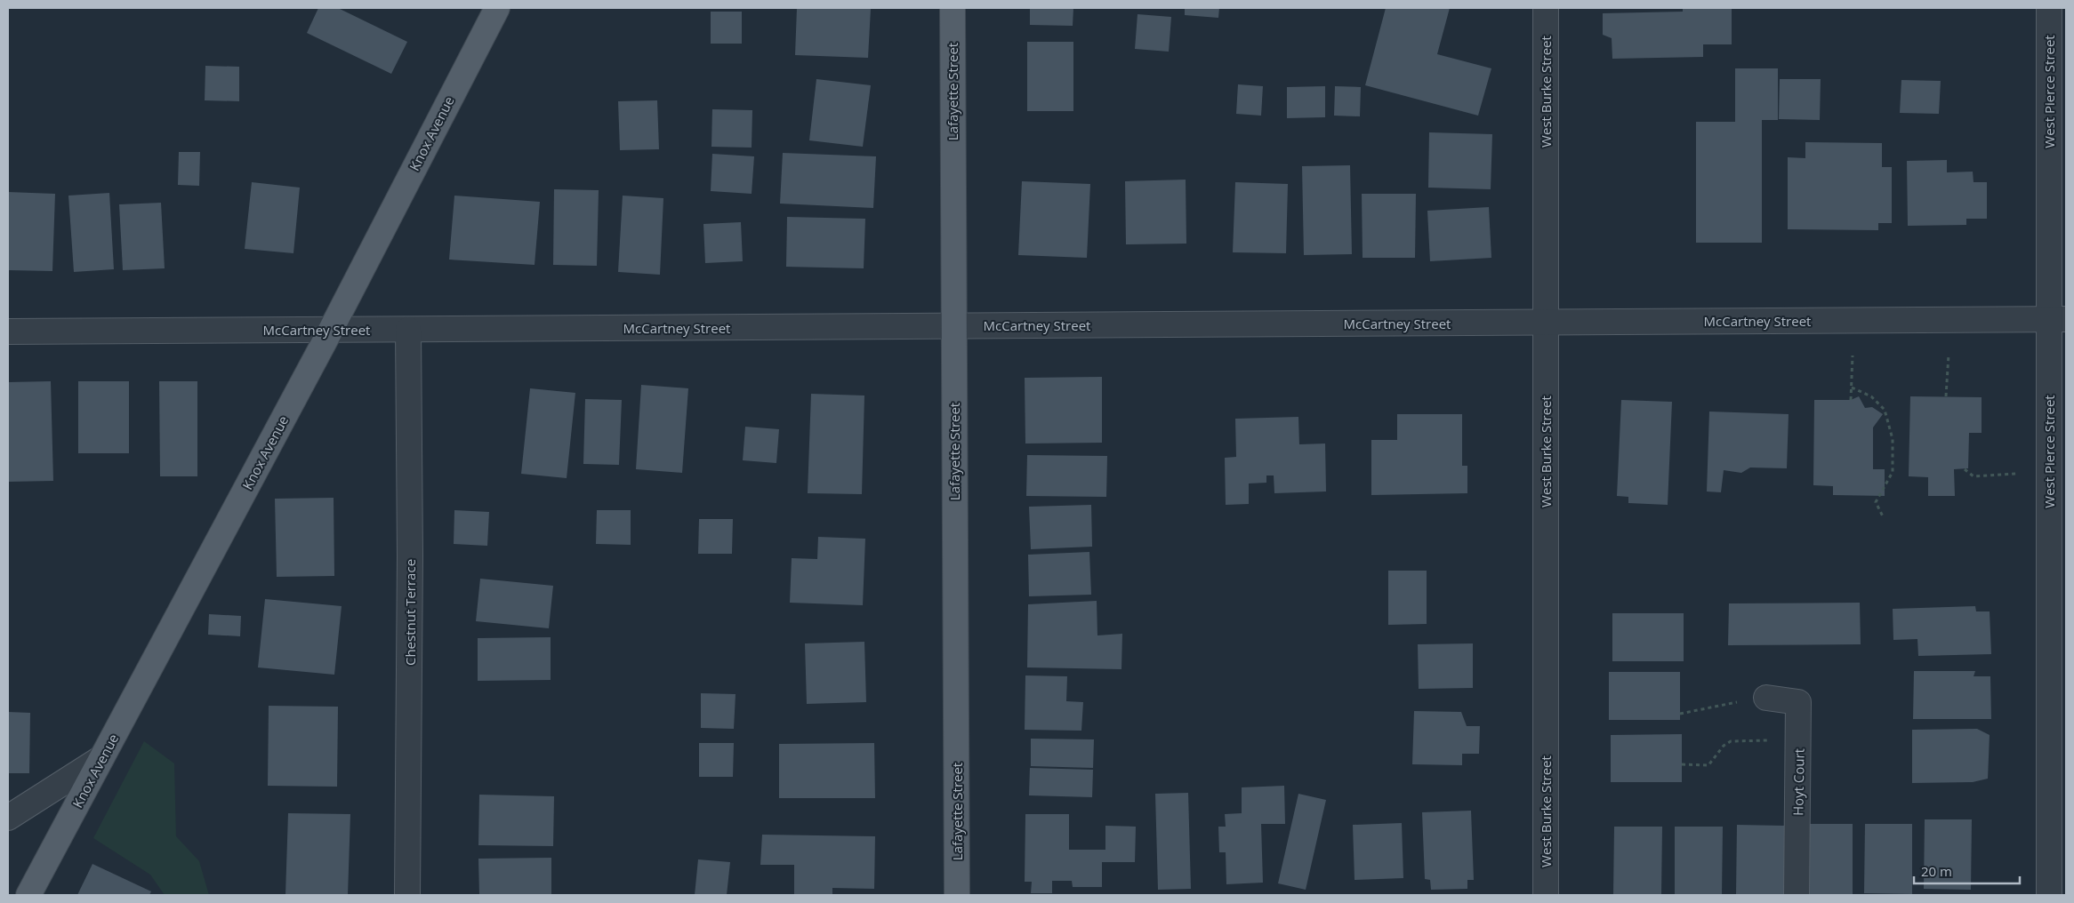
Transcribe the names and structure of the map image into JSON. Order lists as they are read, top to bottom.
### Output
{
  "streets": {
    "main road": ["Lafayette Street", "Knox Avenue"],
    "street": [
      "West Burke Street",
      "West Pierce Street",
      "McCartney Street",
      "Chestnut Terrace",
      "Hoyt Court"
    ]
  },
  "crossings": [
    ["Lafayette Street", "McCartney Street"],
    ["West Burke Street", "McCartney Street"],
    ["West Pierce Street", "McCartney Street"],
    ["Knox Avenue", "McCartney Street"],
    ["McCartney Street", "Chestnut Terrace"]
  ],
  "scale_bar": "20 m"
}
